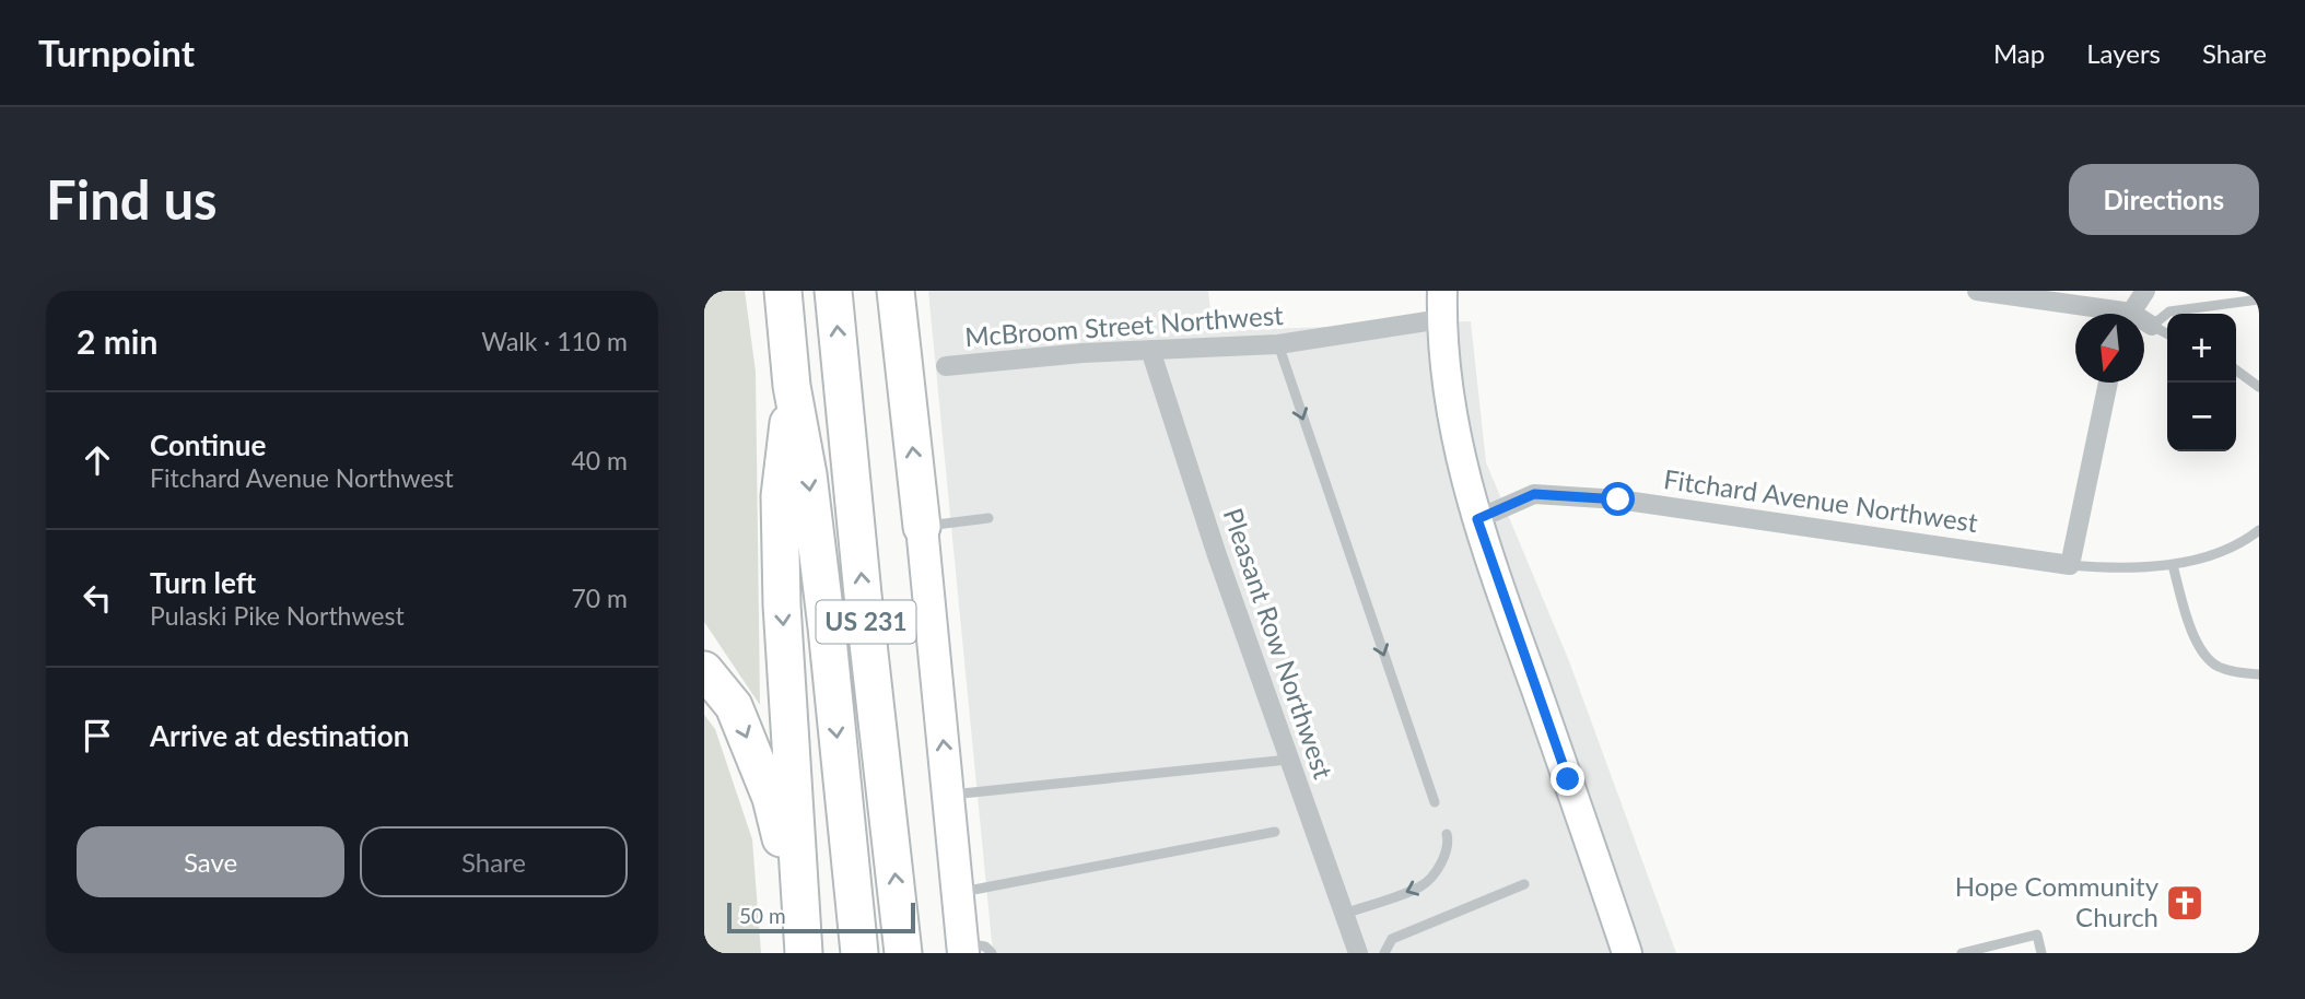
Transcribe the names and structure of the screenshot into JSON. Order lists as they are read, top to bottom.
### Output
{
  "streets": {
    "highway": ["US 231"],
    "street": ["McBroom Street Northwest", "Fitchard Avenue Northwest", "Pleasant Row Northwest"]
  },
  "crossings": [
    ["McBroom Street Northwest", "Pleasant Row Northwest"]
  ],
  "places": {
    "church": ["Hope Community Church"]
  },
  "scale_bar": "50 m",
  "north": "bottom",
  "page": {
    "header": "Turnpoint",
    "nav": ["Map", "Layers", "Share"],
    "buttons": [
      "Directions",
      ["Save", "Share"]
    ],
    "title": "Find us",
    "heading": ["2 min", "Walk · 110 m"],
    "map_buttons": ["+", "−"],
    "list": [
      ["Continue", "Fitchard Avenue Northwest", "40 m"],
      ["Turn left", "Pulaski Pike Northwest", "70 m"],
      "Arrive at destination"
    ],
    "scale": "50 m"
  }
}
